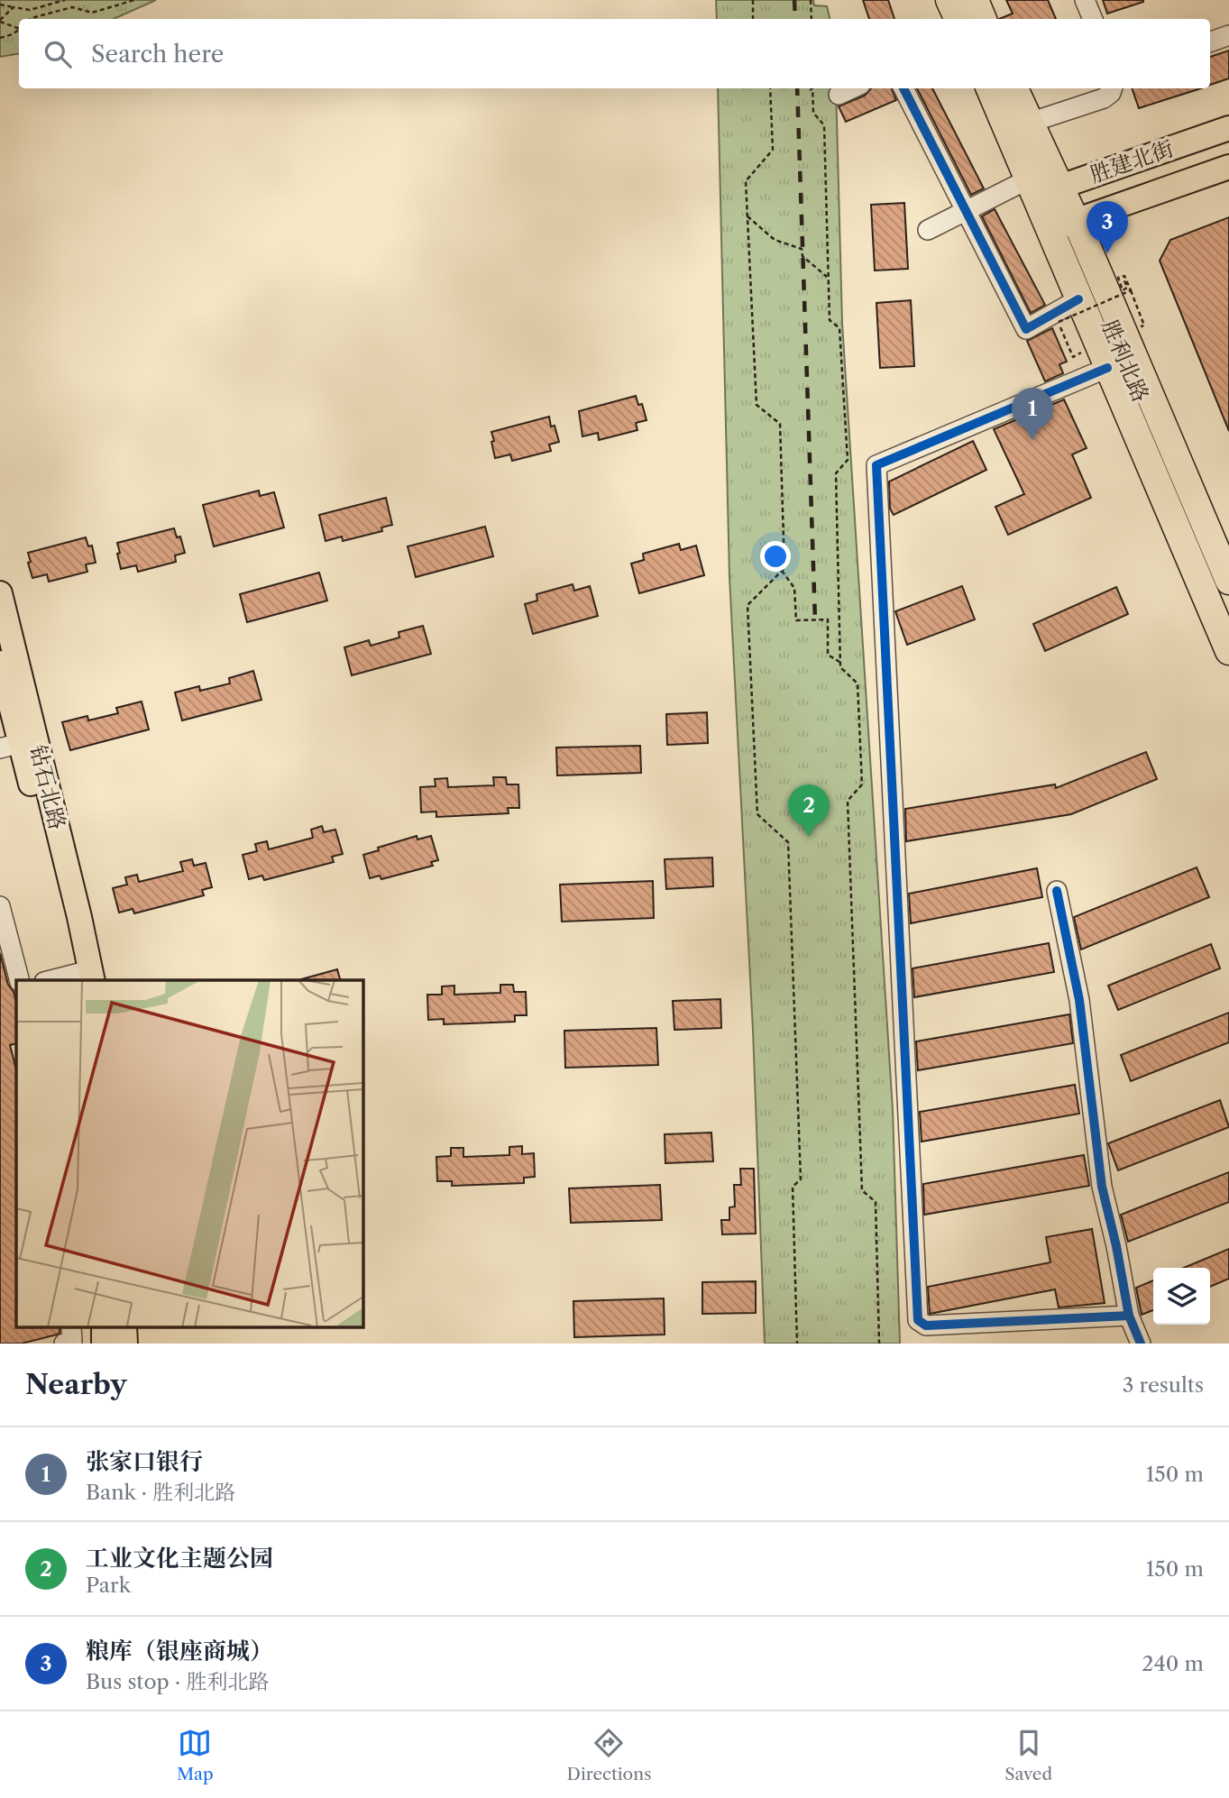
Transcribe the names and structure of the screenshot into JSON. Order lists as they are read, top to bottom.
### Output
{
  "streets": {
    "highway": ["胜利北路"],
    "main road": ["胜建北街", "钻石北路"]
  },
  "crossings": [
    ["胜建北街", "胜利北路"]
  ],
  "page": {
    "search": "Search here",
    "pins": ["3", "1", "2"],
    "heading": ["Nearby", "3 results"],
    "list": [
      {
        "mark": "1",
        "name": "张家口银行",
        "note": "Bank · 胜利北路",
        "value": "150 m"
      },
      {
        "mark": "2",
        "name": "工业文化主题公园",
        "note": "Park",
        "value": "150 m"
      },
      {
        "mark": "3",
        "name": "粮库（银座商城）",
        "note": "Bus stop · 胜利北路",
        "value": "240 m"
      }
    ],
    "nav": ["Map", "Directions", "Saved"]
  }
}
